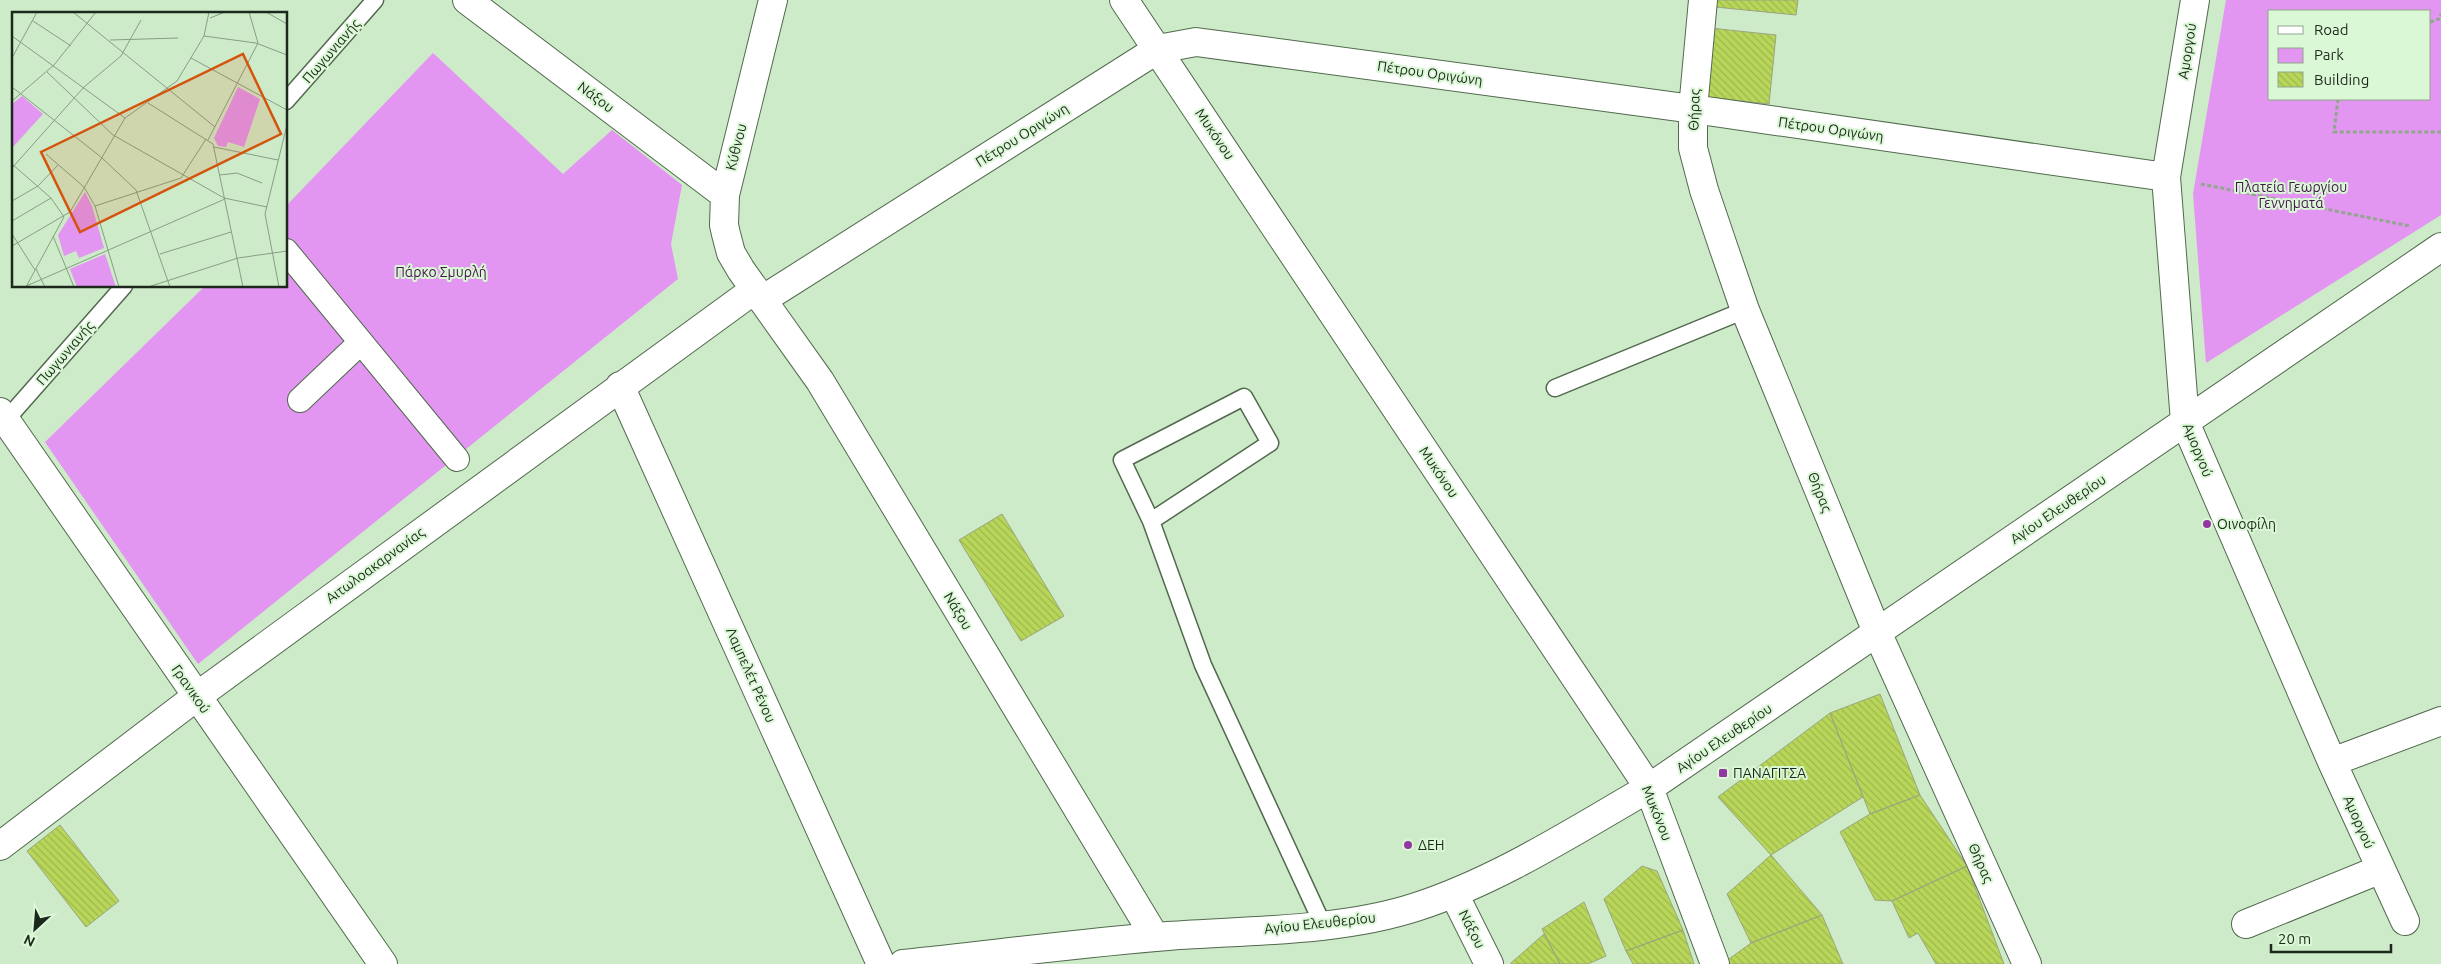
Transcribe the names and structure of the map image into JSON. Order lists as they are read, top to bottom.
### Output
{
  "streets": {
    "street": [
      "Αμοργού",
      "Πέτρου Οριγώνη",
      "Νάξου",
      "Θήρας",
      "Μυκόνου",
      "Κύθνου",
      "Αγίου Ελευθερίου",
      "Αιτωλοακαρνανίας",
      "Λαμπελέτ Ρένου",
      "Γρανικού"
    ],
    "lane": ["Πωγωνιανής"]
  },
  "crossings": [
    ["Πωγωνιανής", "Γρανικού"],
    ["Αμοργού", "Πέτρου Οριγώνη"],
    ["Αμοργού", "Αγίου Ελευθερίου"],
    ["Πέτρου Οριγώνη", "Νάξου"],
    ["Πέτρου Οριγώνη", "Θήρας"],
    ["Πέτρου Οριγώνη", "Μυκόνου"],
    ["Πέτρου Οριγώνη", "Κύθνου"],
    ["Πέτρου Οριγώνη", "Αιτωλοακαρνανίας"],
    ["Νάξου", "Κύθνου"],
    ["Νάξου", "Αγίου Ελευθερίου"],
    ["Νάξου", "Αιτωλοακαρνανίας"],
    ["Θήρας", "Αγίου Ελευθερίου"],
    ["Μυκόνου", "Αγίου Ελευθερίου"],
    ["Κύθνου", "Αιτωλοακαρνανίας"],
    ["Αιτωλοακαρνανίας", "Λαμπελέτ Ρένου"],
    ["Αιτωλοακαρνανίας", "Γρανικού"]
  ],
  "parks": ["Πλατεία Γεωργίου Γεννηματά", "Πάρκο Σµυρλή"],
  "places": {
    "other": ["Οινοφίλη", "ΔΕΗ"],
    "transit": ["ΠΑΝΑΓΙΤΣΑ"]
  },
  "legend": ["Road", "Park", "Building"],
  "scale_bar": "20 m",
  "north": "bottom left"
}
